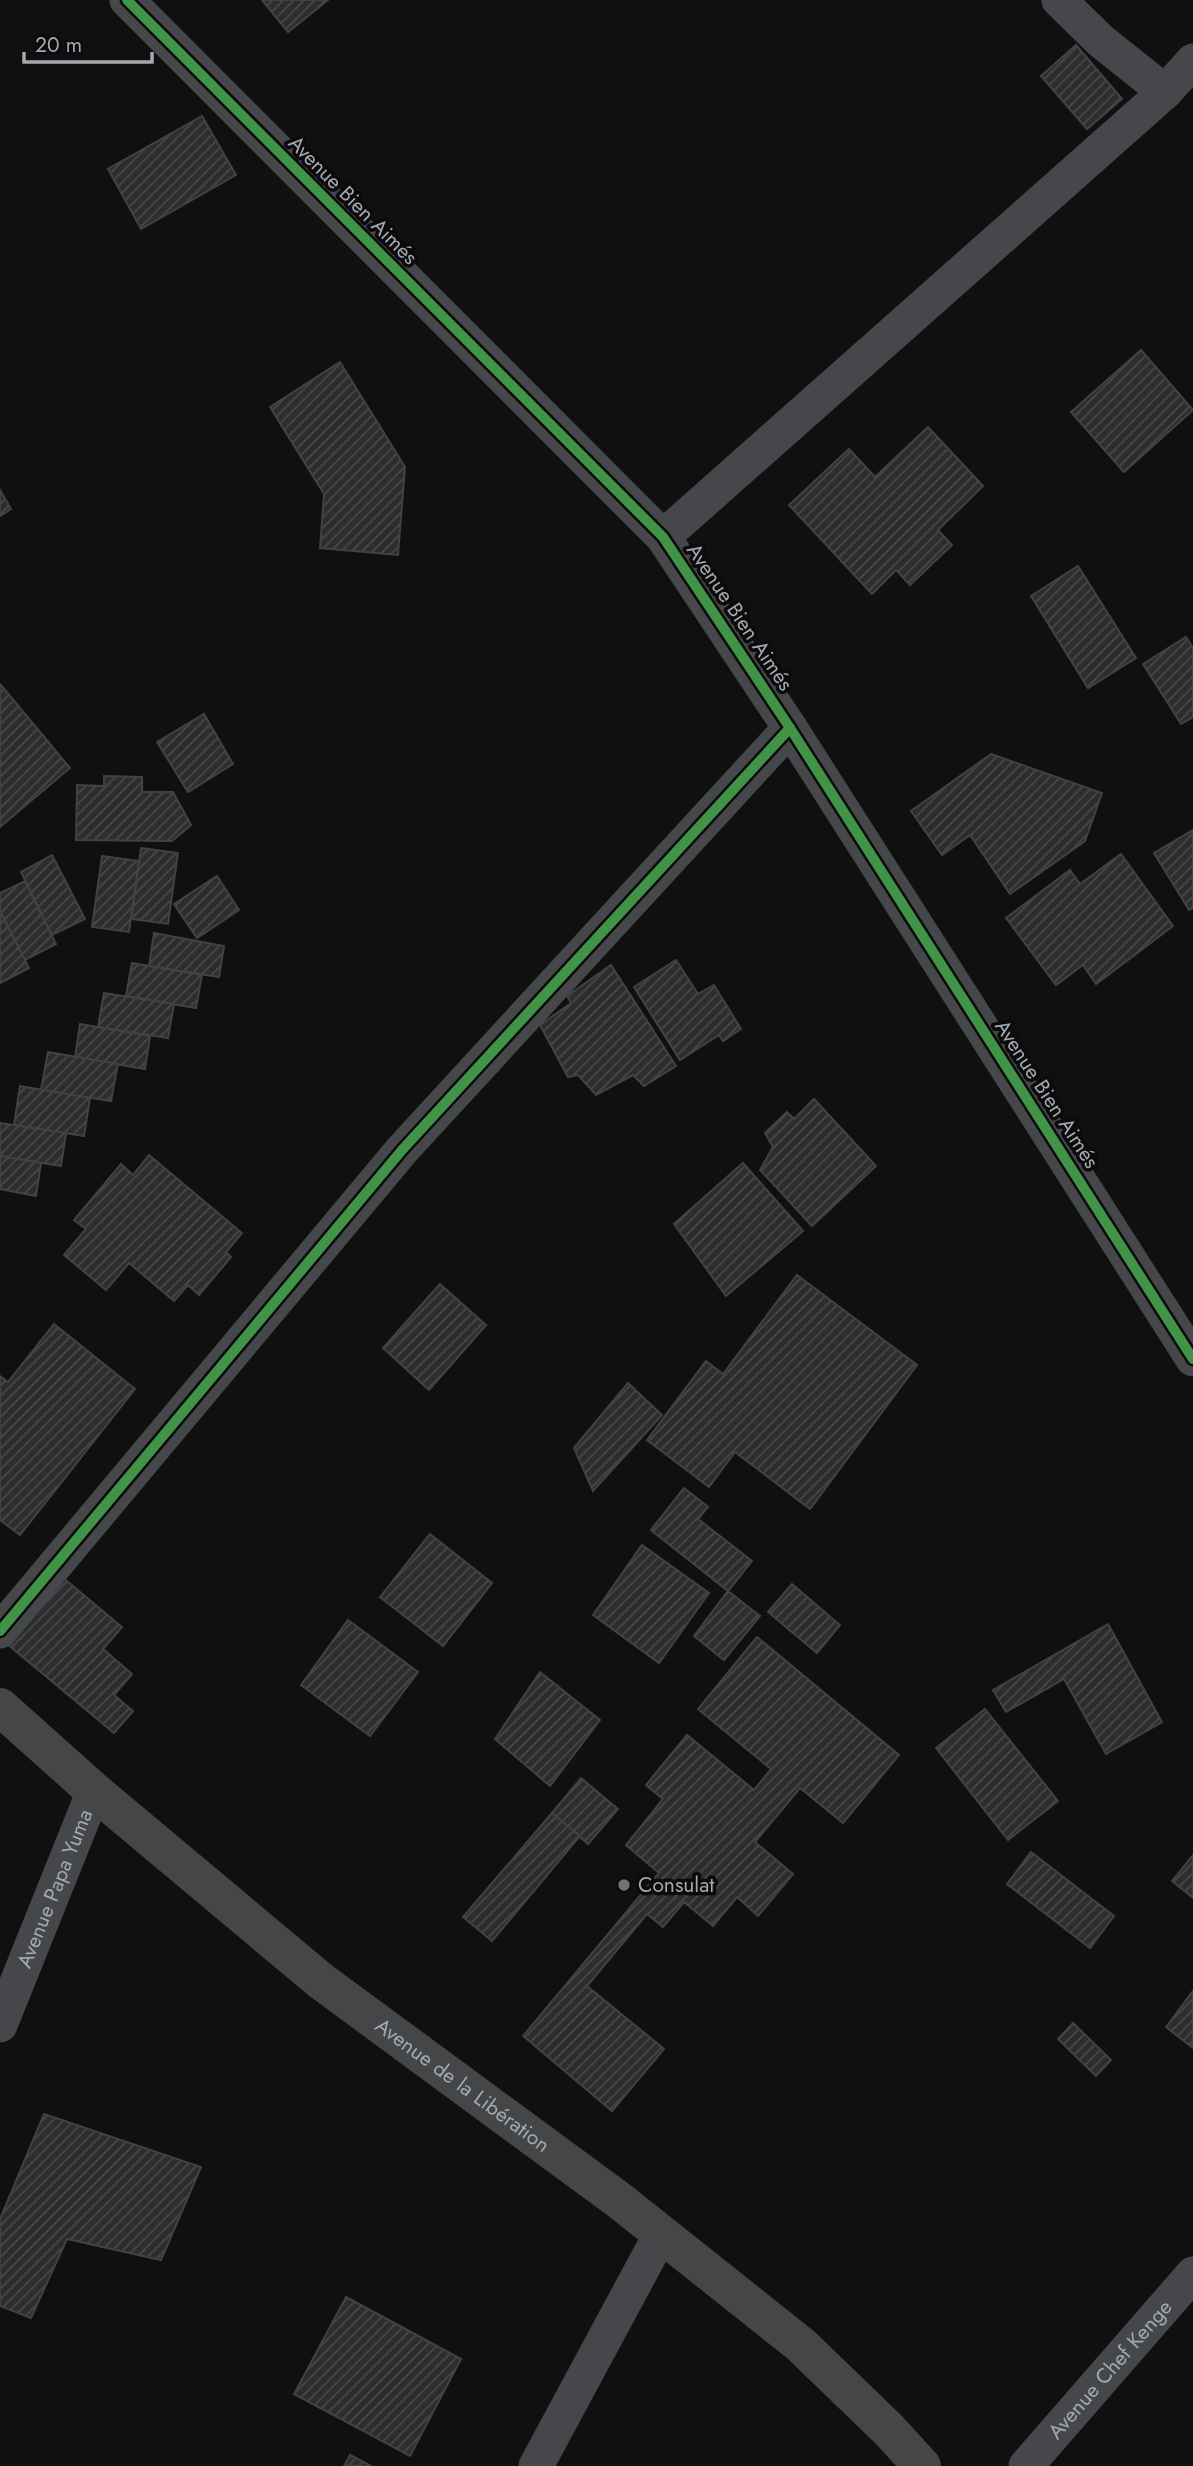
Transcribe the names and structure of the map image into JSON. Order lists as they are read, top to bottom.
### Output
{
  "streets": {
    "street": [
      "Avenue Bien Aimés",
      "Avenue Papa Yuma",
      "Avenue de la Libération",
      "Avenue Chef Kenge"
    ]
  },
  "crossings": [
    ["Avenue Papa Yuma", "Avenue de la Libération"]
  ],
  "places": ["Consulat"],
  "scale_bar": "20 m"
}
